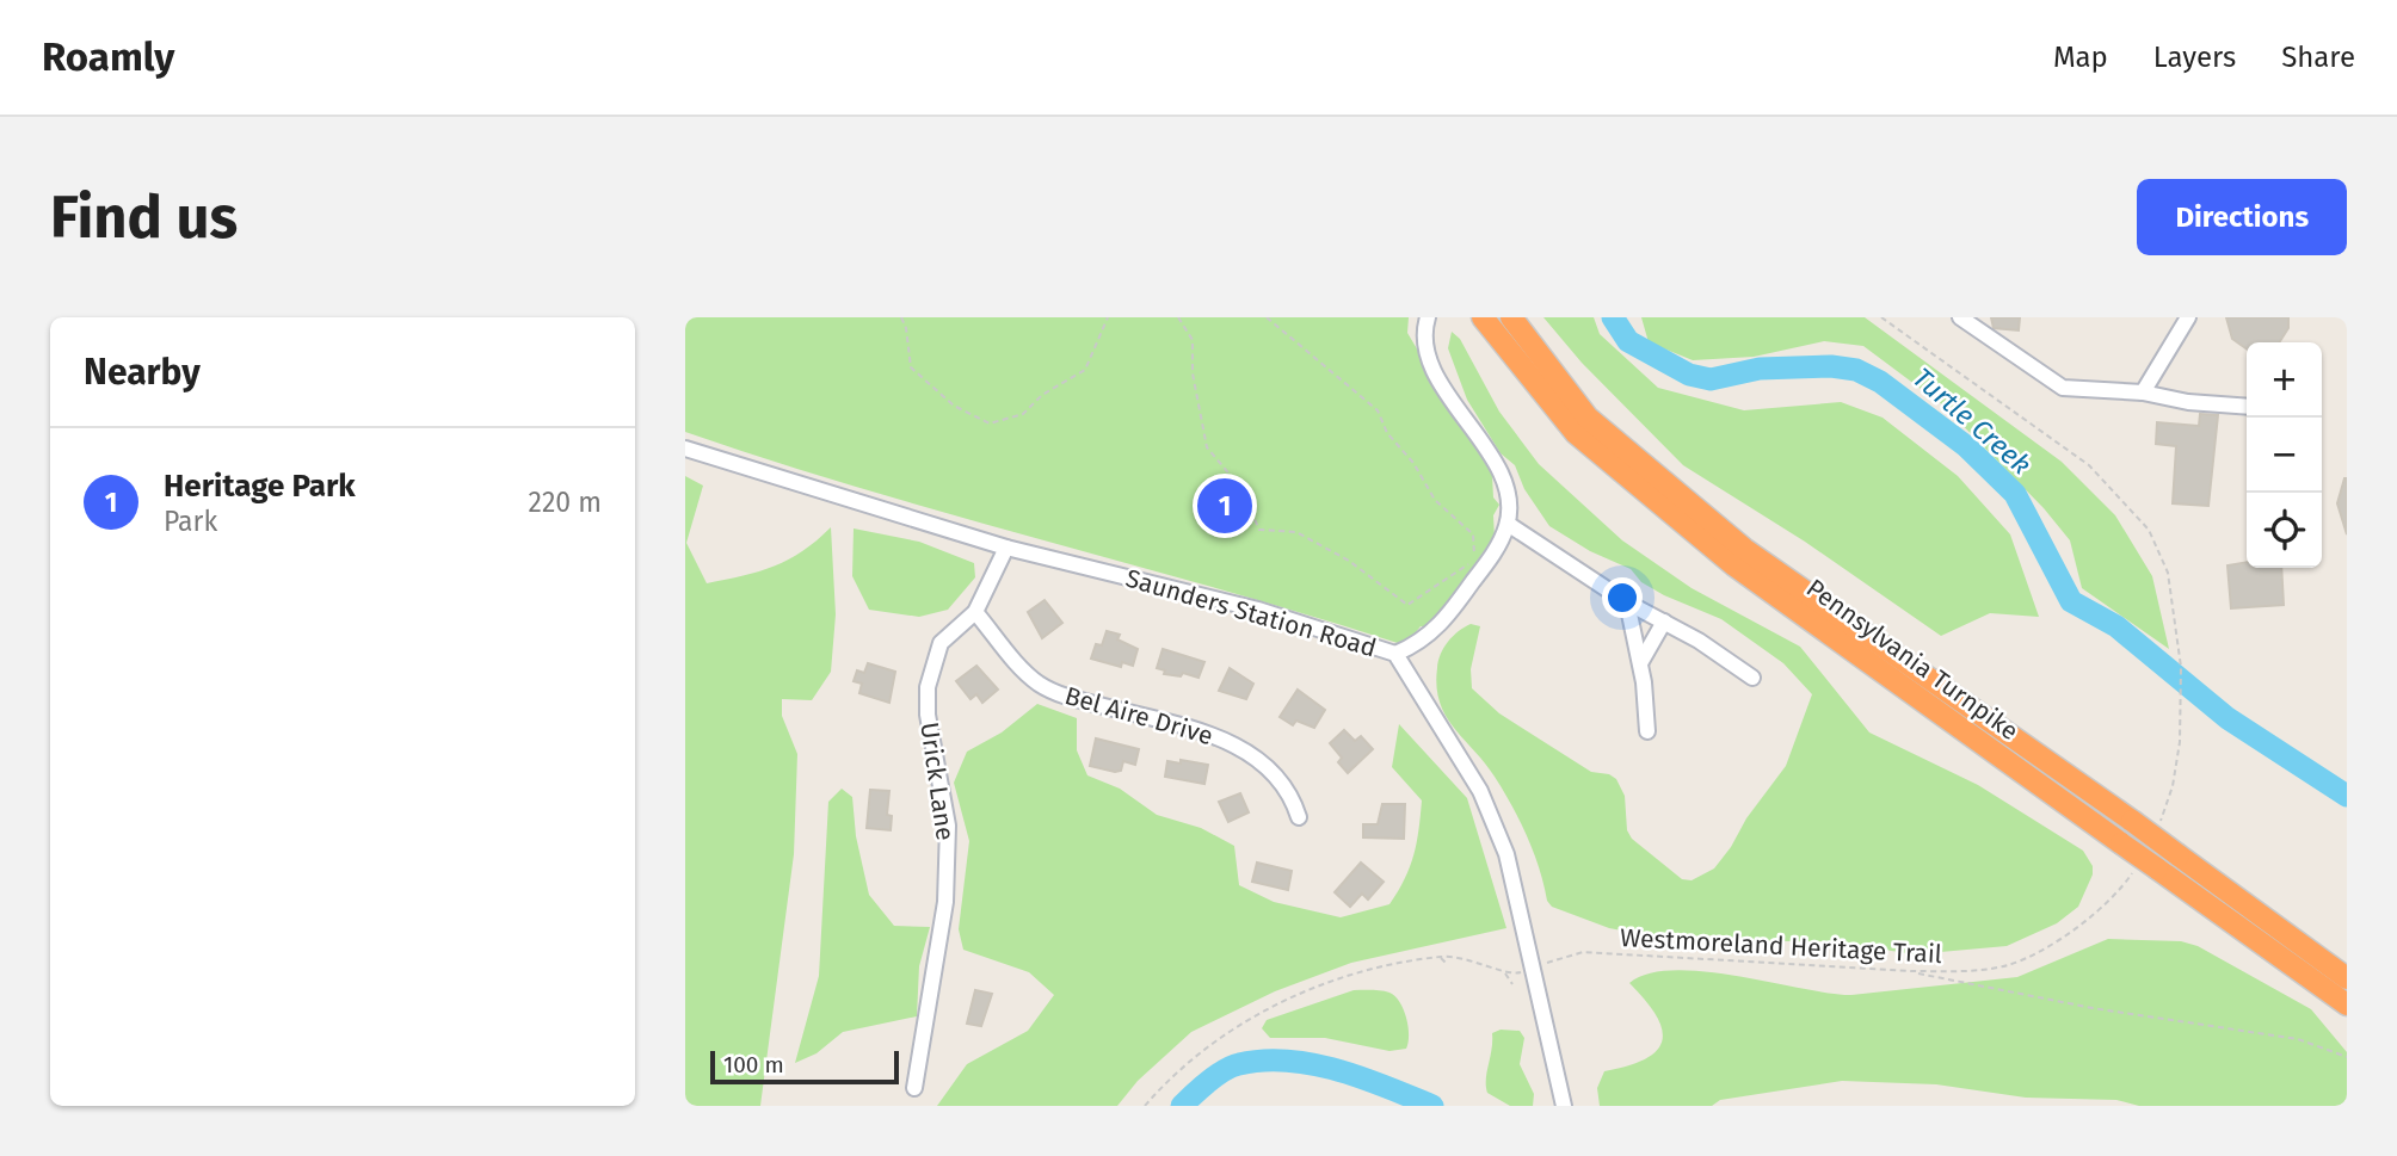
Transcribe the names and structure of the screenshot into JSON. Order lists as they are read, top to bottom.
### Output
{
  "streets": {
    "highway": ["Pennsylvania Turnpike"],
    "street": ["Saunders Station Road", "Bel Aire Drive", "Urick Lane"],
    "path": ["Westmoreland Heritage Trail"]
  },
  "crossings": [
    ["Saunders Station Road", "Urick Lane"],
    ["Saunders Station Road", "Westmoreland Heritage Trail"],
    ["Bel Aire Drive", "Urick Lane"]
  ],
  "water": ["Turtle Creek"],
  "scale_bar": "100 m",
  "page": {
    "header": "Roamly",
    "nav": ["Map", "Layers", "Share"],
    "buttons": "Directions",
    "title": "Find us",
    "heading": "Nearby",
    "map_buttons": ["+", "−"],
    "list": [
      {
        "mark": "1",
        "name": "Heritage Park",
        "note": "Park",
        "value": "220 m"
      }
    ],
    "pins": "1",
    "scale": "100 m"
  }
}
